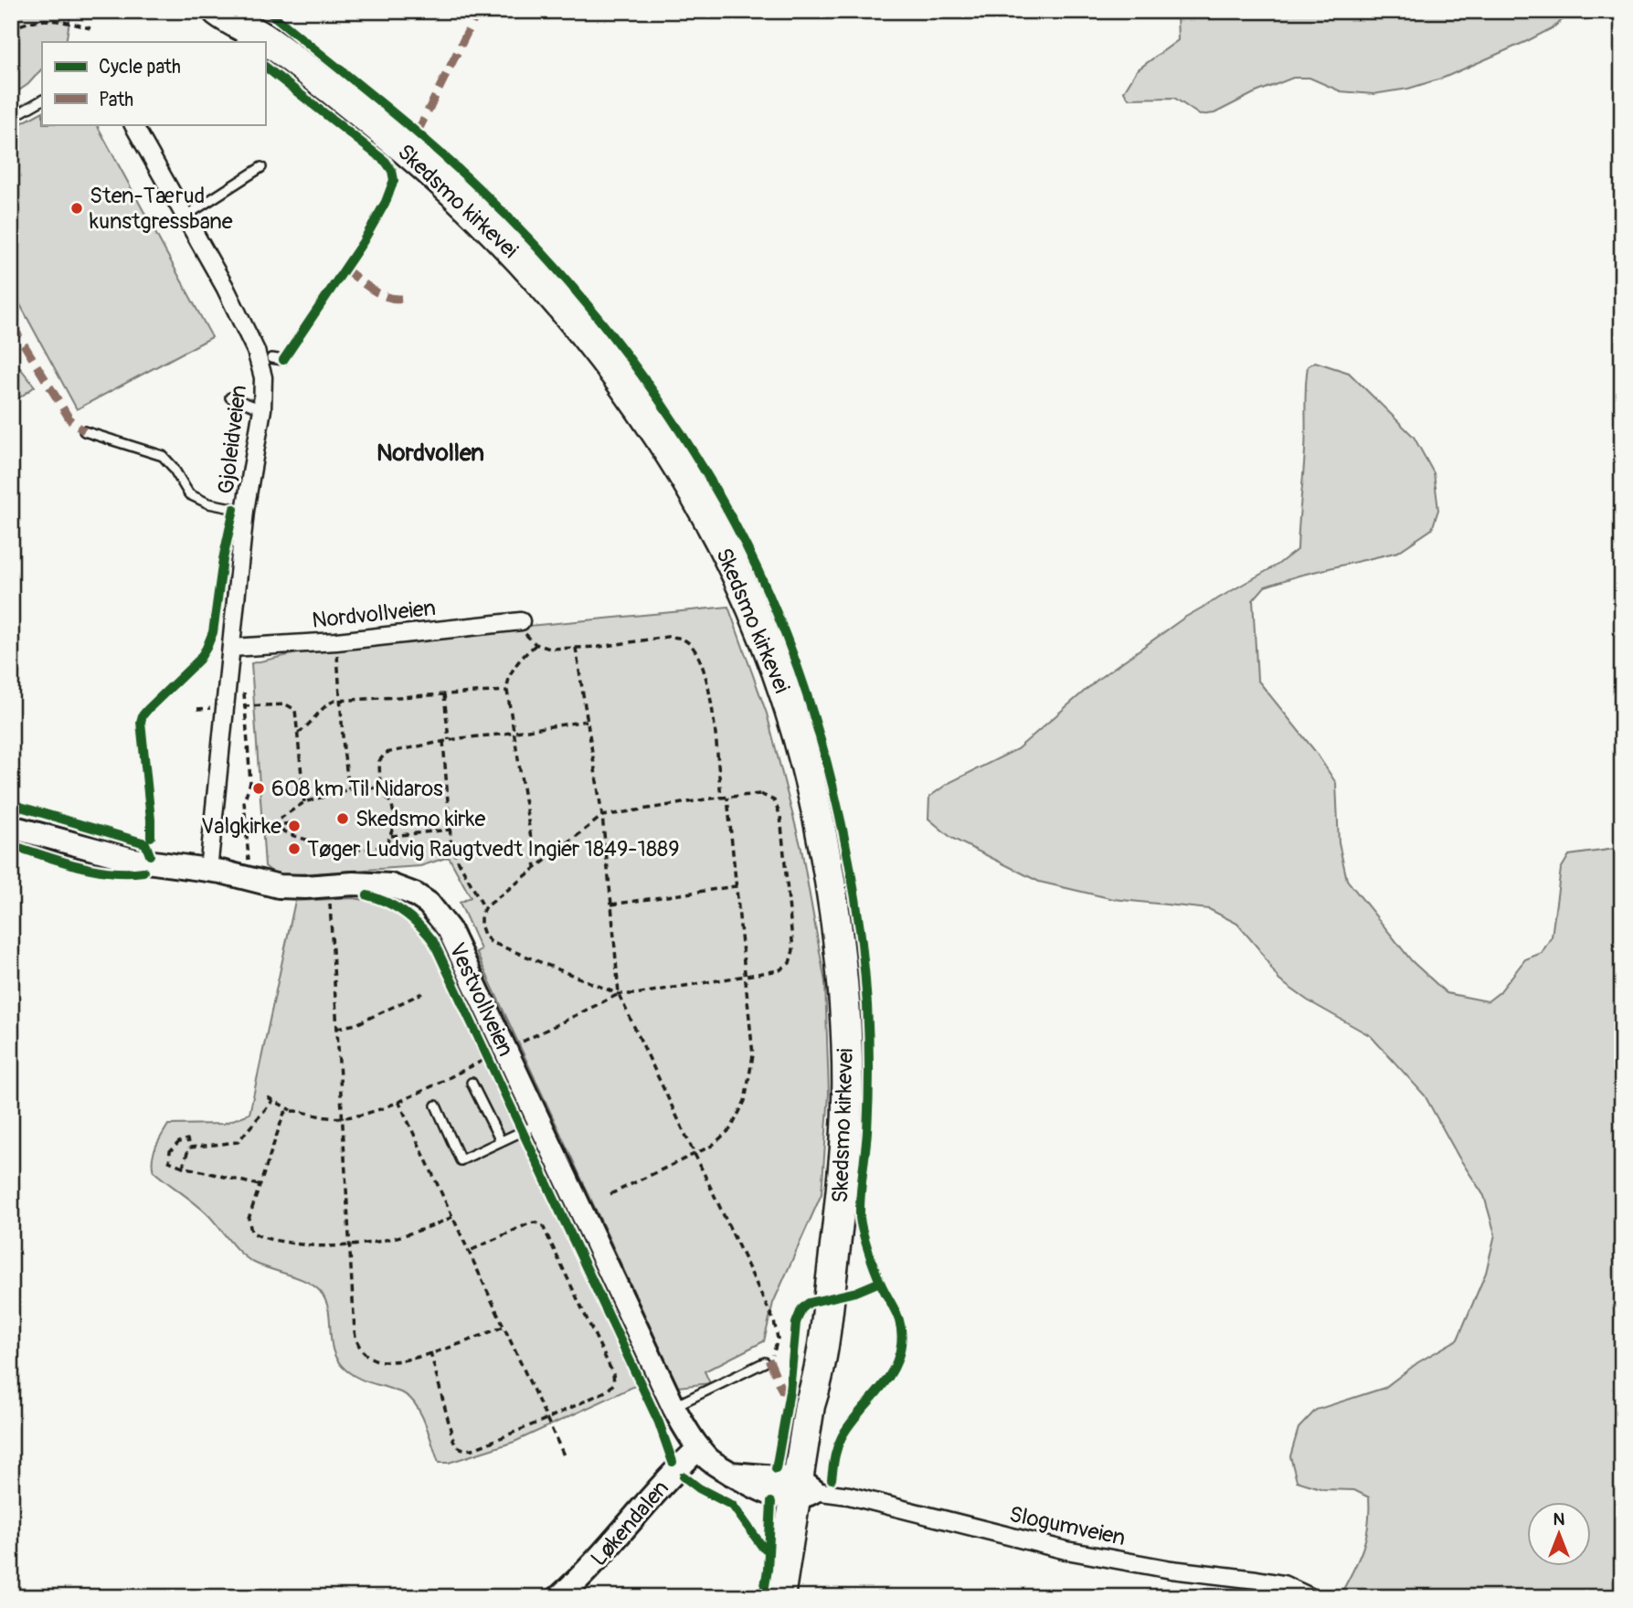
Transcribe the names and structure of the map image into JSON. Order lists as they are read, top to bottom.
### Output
{
  "streets": {
    "highway": ["Skedsmo kirkevei"],
    "street": [
      "Gjoleidveien",
      "Nordvollveien",
      "Vestvollveien",
      "Løkendalen",
      "Slogumveien"
    ]
  },
  "crossings": [
    ["Skedsmo kirkevei", "Vestvollveien"],
    ["Skedsmo kirkevei", "Slogumveien"],
    ["Gjoleidveien", "Nordvollveien"],
    ["Gjoleidveien", "Vestvollveien"],
    ["Vestvollveien", "Løkendalen"],
    ["Vestvollveien", "Slogumveien"]
  ],
  "districts": ["Nordvollen"],
  "places": [
    "Sten-Tærud kunstgressbane",
    "608 km Til Nidaros",
    "Skedsmo kirke",
    "Valgkirke",
    "Tøger Ludvig Raugtvedt Ingier 1849-1889"
  ],
  "legend": ["Cycle path", "Path"],
  "north": "top"
}
